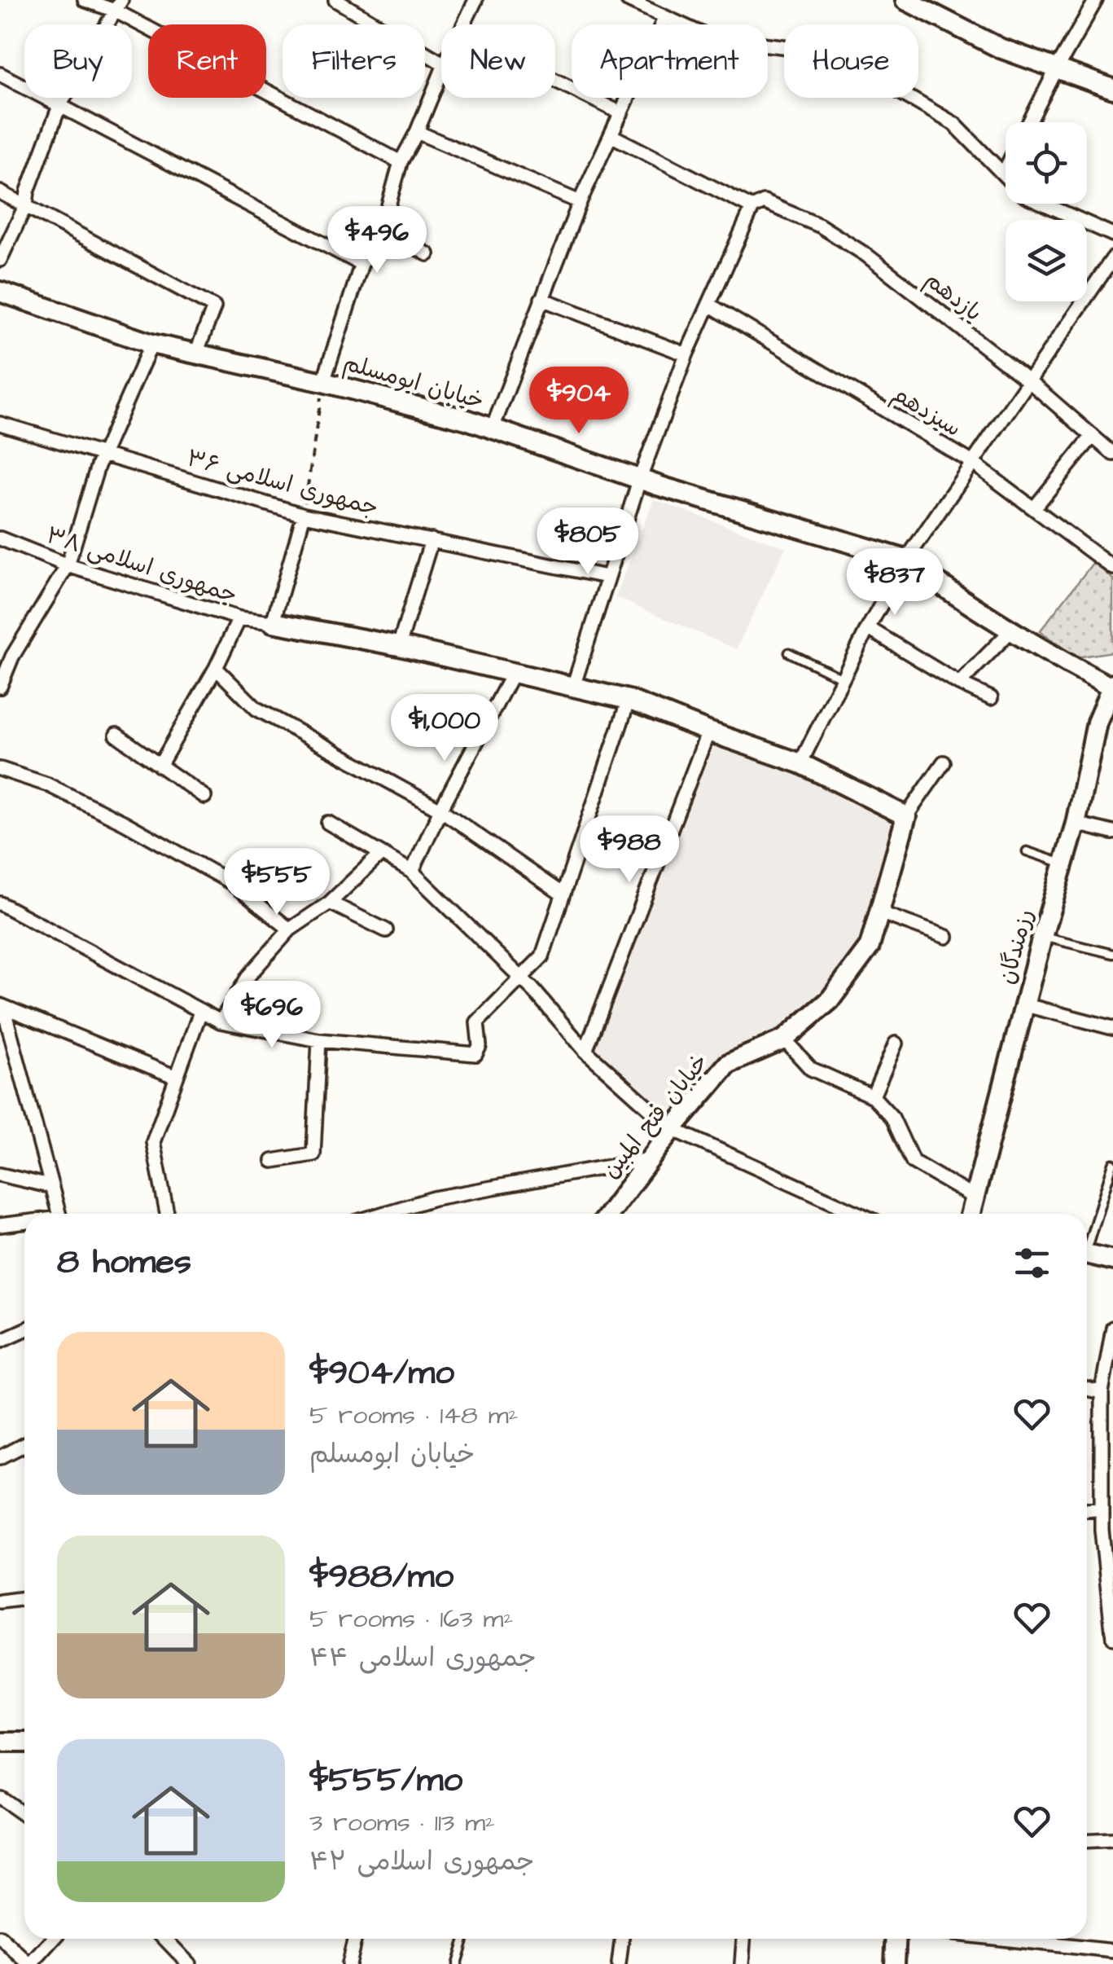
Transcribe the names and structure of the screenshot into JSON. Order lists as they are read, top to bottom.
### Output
{
  "streets": {
    "street": [
      "یازدهم",
      "خیابان ابومسلم",
      "سیزدهم",
      "جمهوری اسلامی ۳۶",
      "جمهوری اسلامی ۳۸",
      "رزمندگان",
      "خیابان فتح المبین"
    ]
  },
  "crossings": [
    ["خیابان ابومسلم", "رزمندگان"]
  ],
  "page": {
    "chip": [
      "Buy",
      "Rent",
      "Filters",
      "New",
      "Apartment",
      "House"
    ],
    "price": [
      "$496",
      "$904",
      "$805",
      "$837",
      "$1,000",
      "$988",
      "$555",
      "$696"
    ],
    "heading": "8 homes",
    "list": [
      {
        "name": "$904/mo",
        "note": "5 rooms · 148 m² · خیابان ابومسلم"
      },
      {
        "name": "$988/mo",
        "note": "5 rooms · 163 m² · جمهوری اسلامی ۴۴"
      },
      {
        "name": "$555/mo",
        "note": "3 rooms · 113 m² · جمهوری اسلامی ۴۲"
      }
    ]
  }
}
